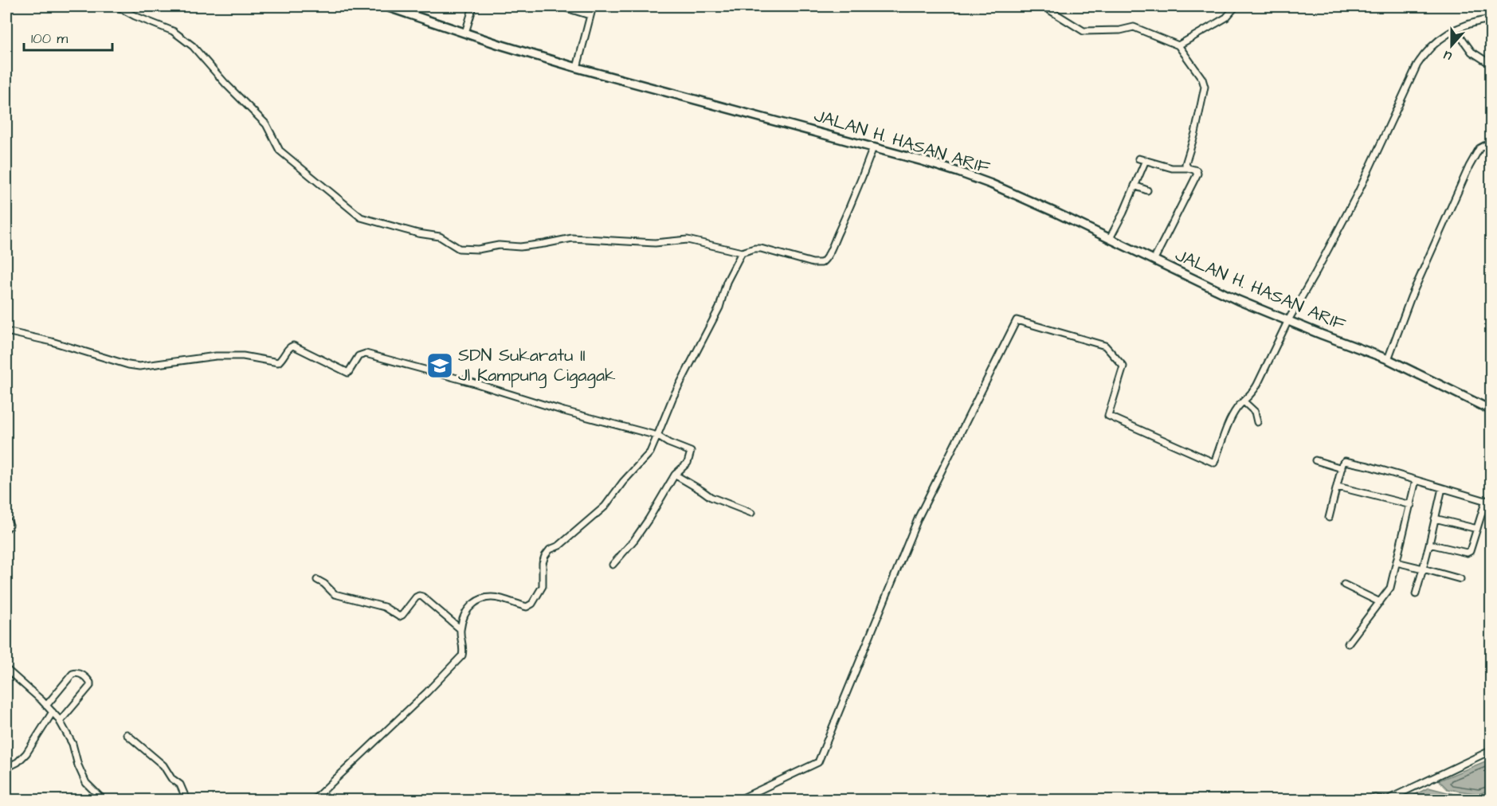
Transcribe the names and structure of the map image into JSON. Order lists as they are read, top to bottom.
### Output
{
  "streets": {
    "main road": ["JALAN H. HASAN ARIF"]
  },
  "places": {
    "school or university": ["SDN Sukaratu II Jl Kampung Cigagak"]
  },
  "scale_bar": "100 m",
  "north": "bottom"
}
